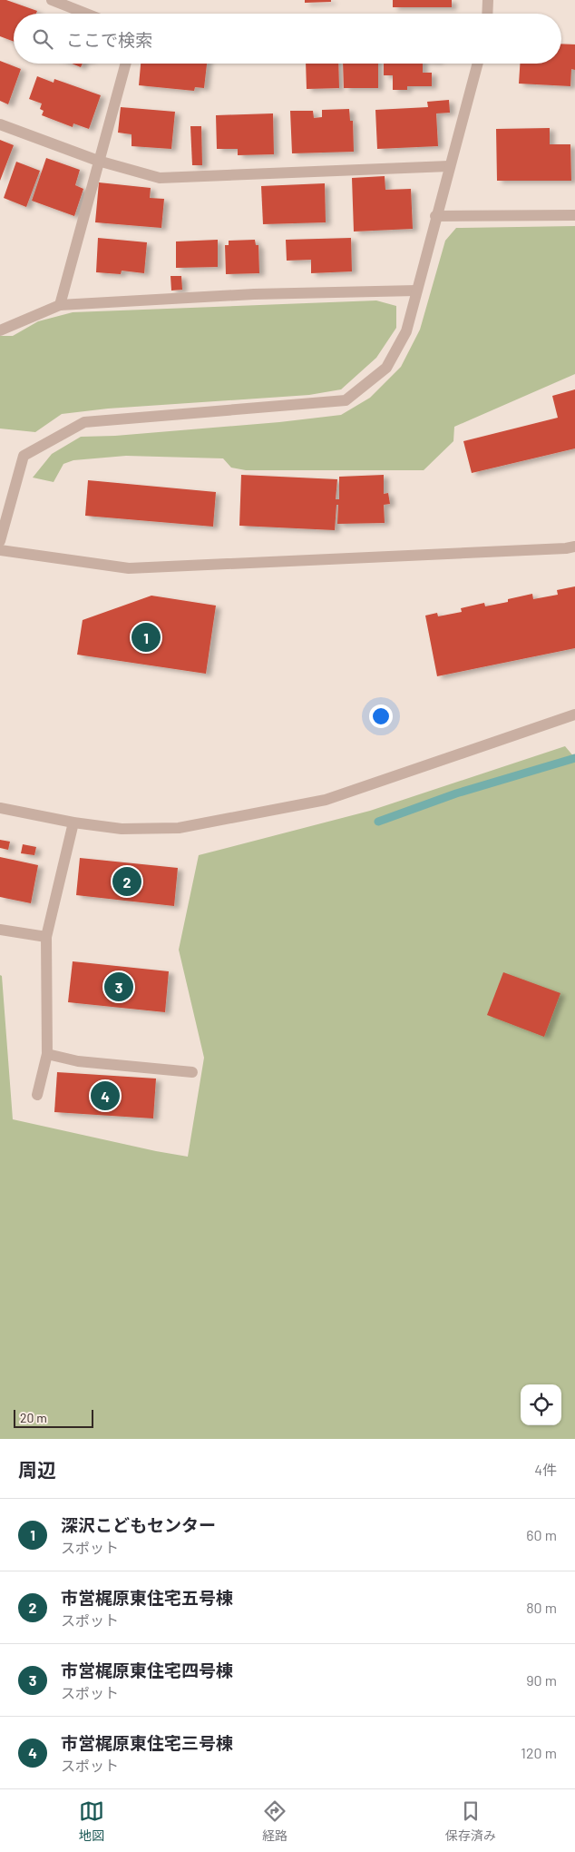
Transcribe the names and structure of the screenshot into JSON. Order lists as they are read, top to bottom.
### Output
{
  "scale_bar": "20 m",
  "page": {
    "search": "ここで検索",
    "pins": [
      "1",
      "2",
      "3",
      "4"
    ],
    "scale": "20 m",
    "heading": ["周辺", "4件"],
    "list": [
      {
        "mark": "1",
        "name": "深沢こどもセンター",
        "note": "スポット",
        "value": "60 m"
      },
      {
        "mark": "2",
        "name": "市営梶原東住宅五号棟",
        "note": "スポット",
        "value": "80 m"
      },
      {
        "mark": "3",
        "name": "市営梶原東住宅四号棟",
        "note": "スポット",
        "value": "90 m"
      },
      {
        "mark": "4",
        "name": "市営梶原東住宅三号棟",
        "note": "スポット",
        "value": "120 m"
      }
    ],
    "nav": ["地図", "経路", "保存済み"]
  }
}
